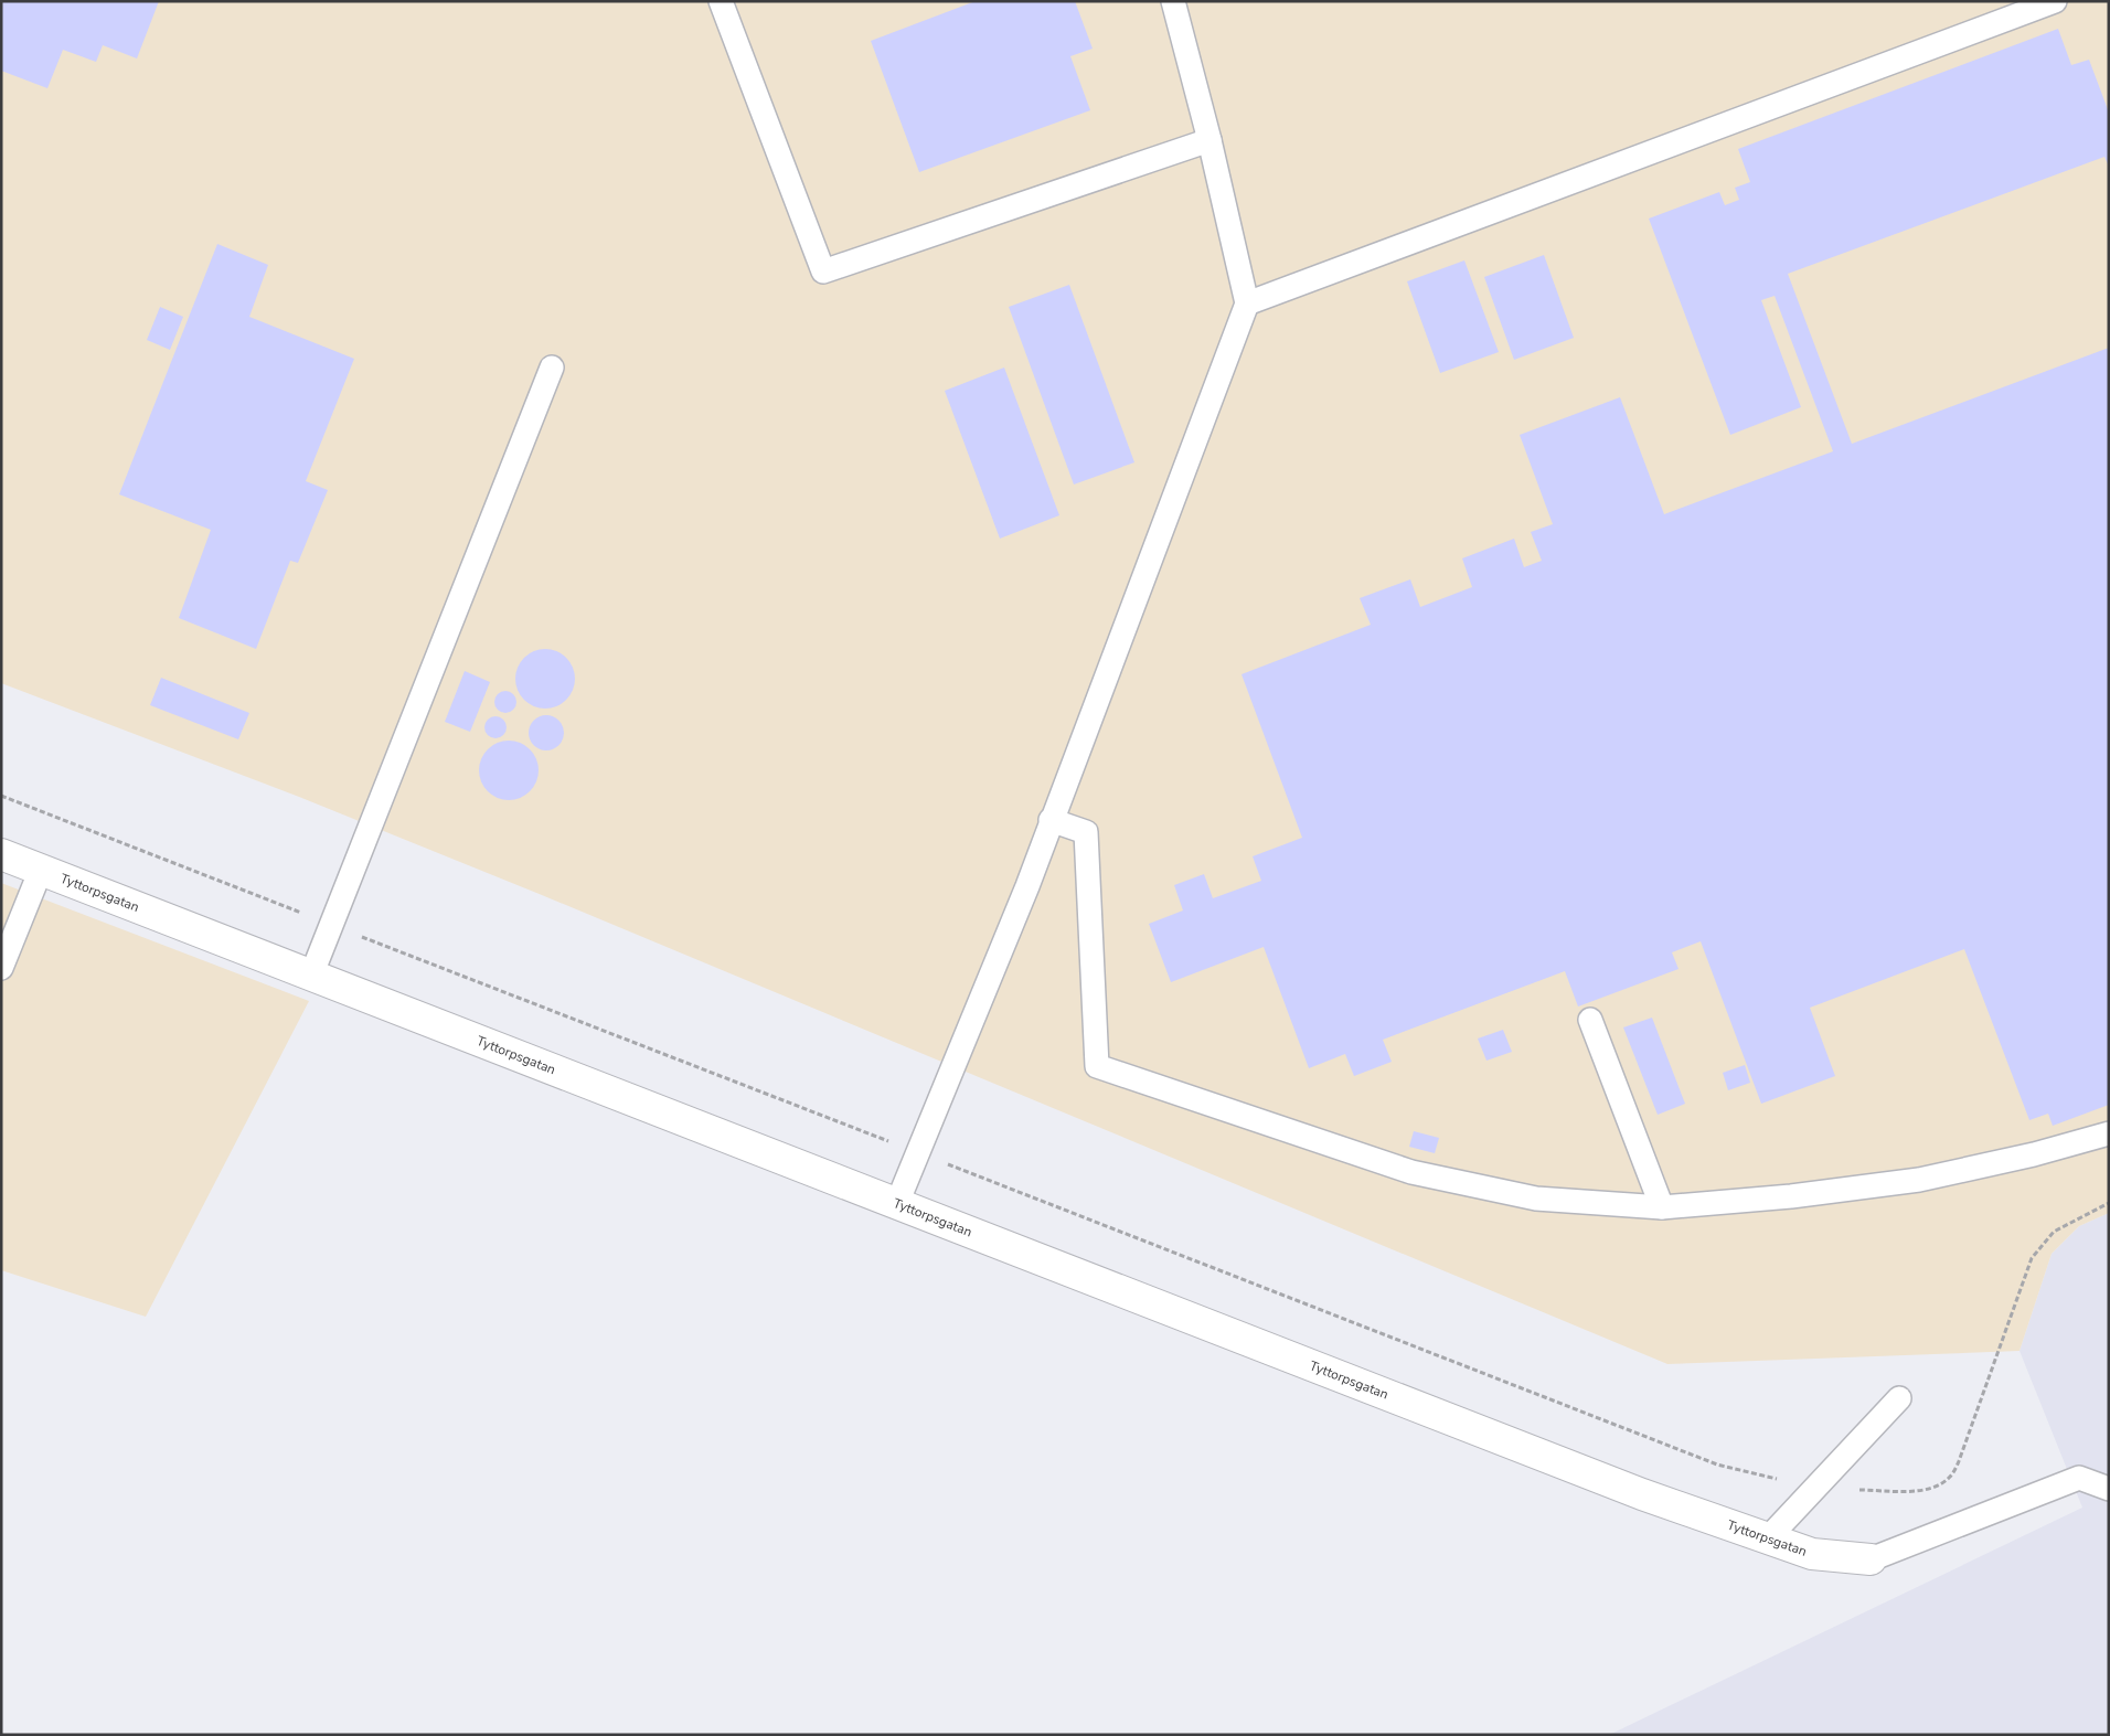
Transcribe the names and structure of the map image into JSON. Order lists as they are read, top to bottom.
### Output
{
  "streets": {
    "street": ["Tyttorpsgatan"]
  }
}
